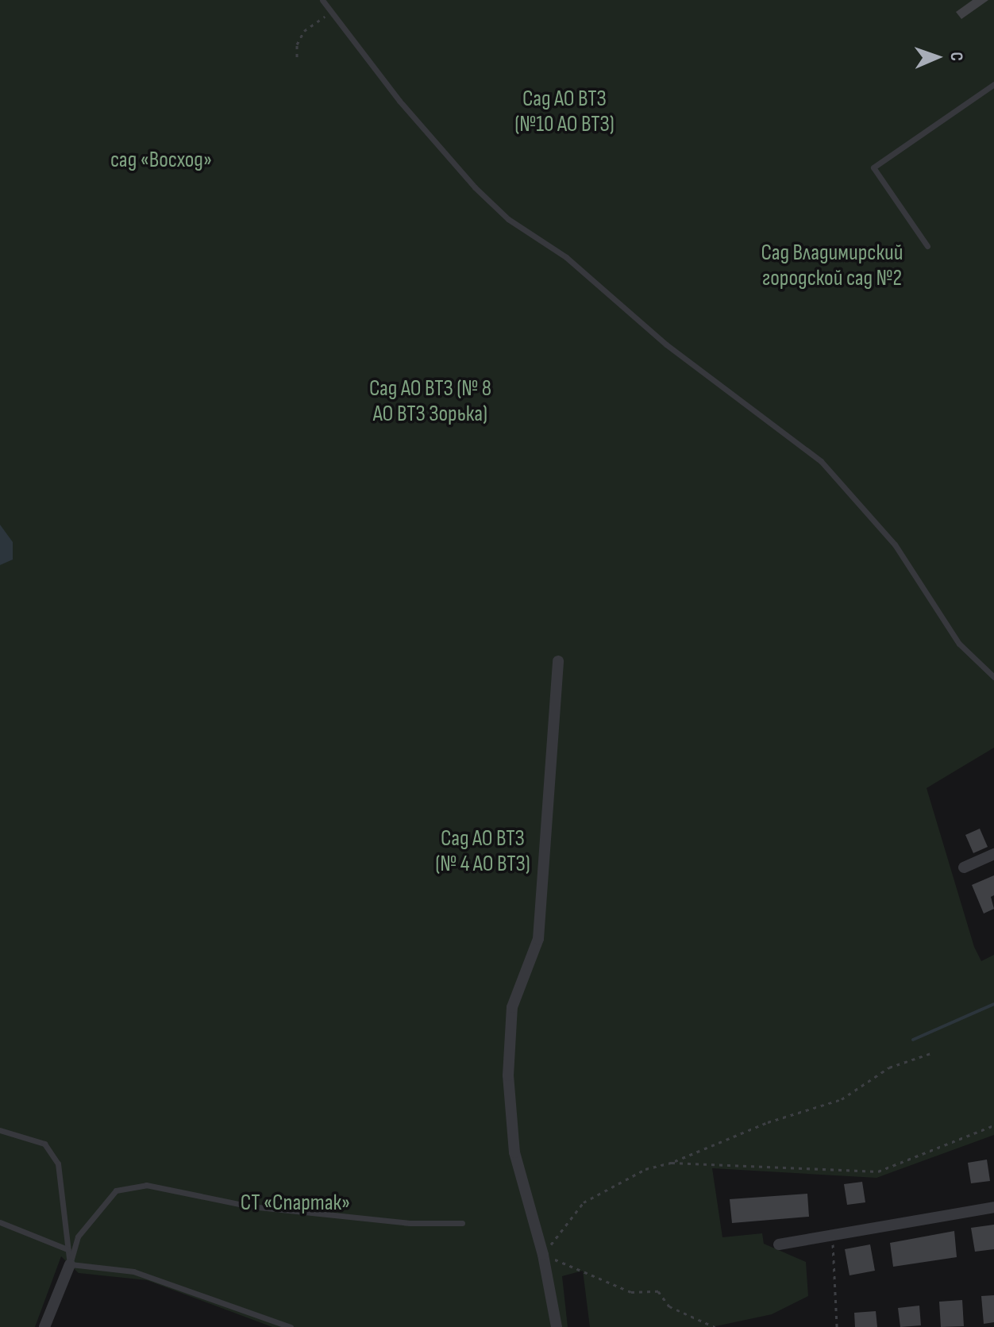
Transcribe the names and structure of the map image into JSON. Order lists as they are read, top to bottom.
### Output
{
  "parks": [
    "Сад АО ВТЗ (№10 АО ВТЗ)",
    "сад «Восход»",
    "Сад Владимирский городской сад №2",
    "Сад АО ВТЗ (№ 8 АО ВТЗ Зорька)",
    "Сад АО ВТЗ (№ 4 АО ВТЗ)",
    "СТ «Спартак»"
  ],
  "north": "right"
}
